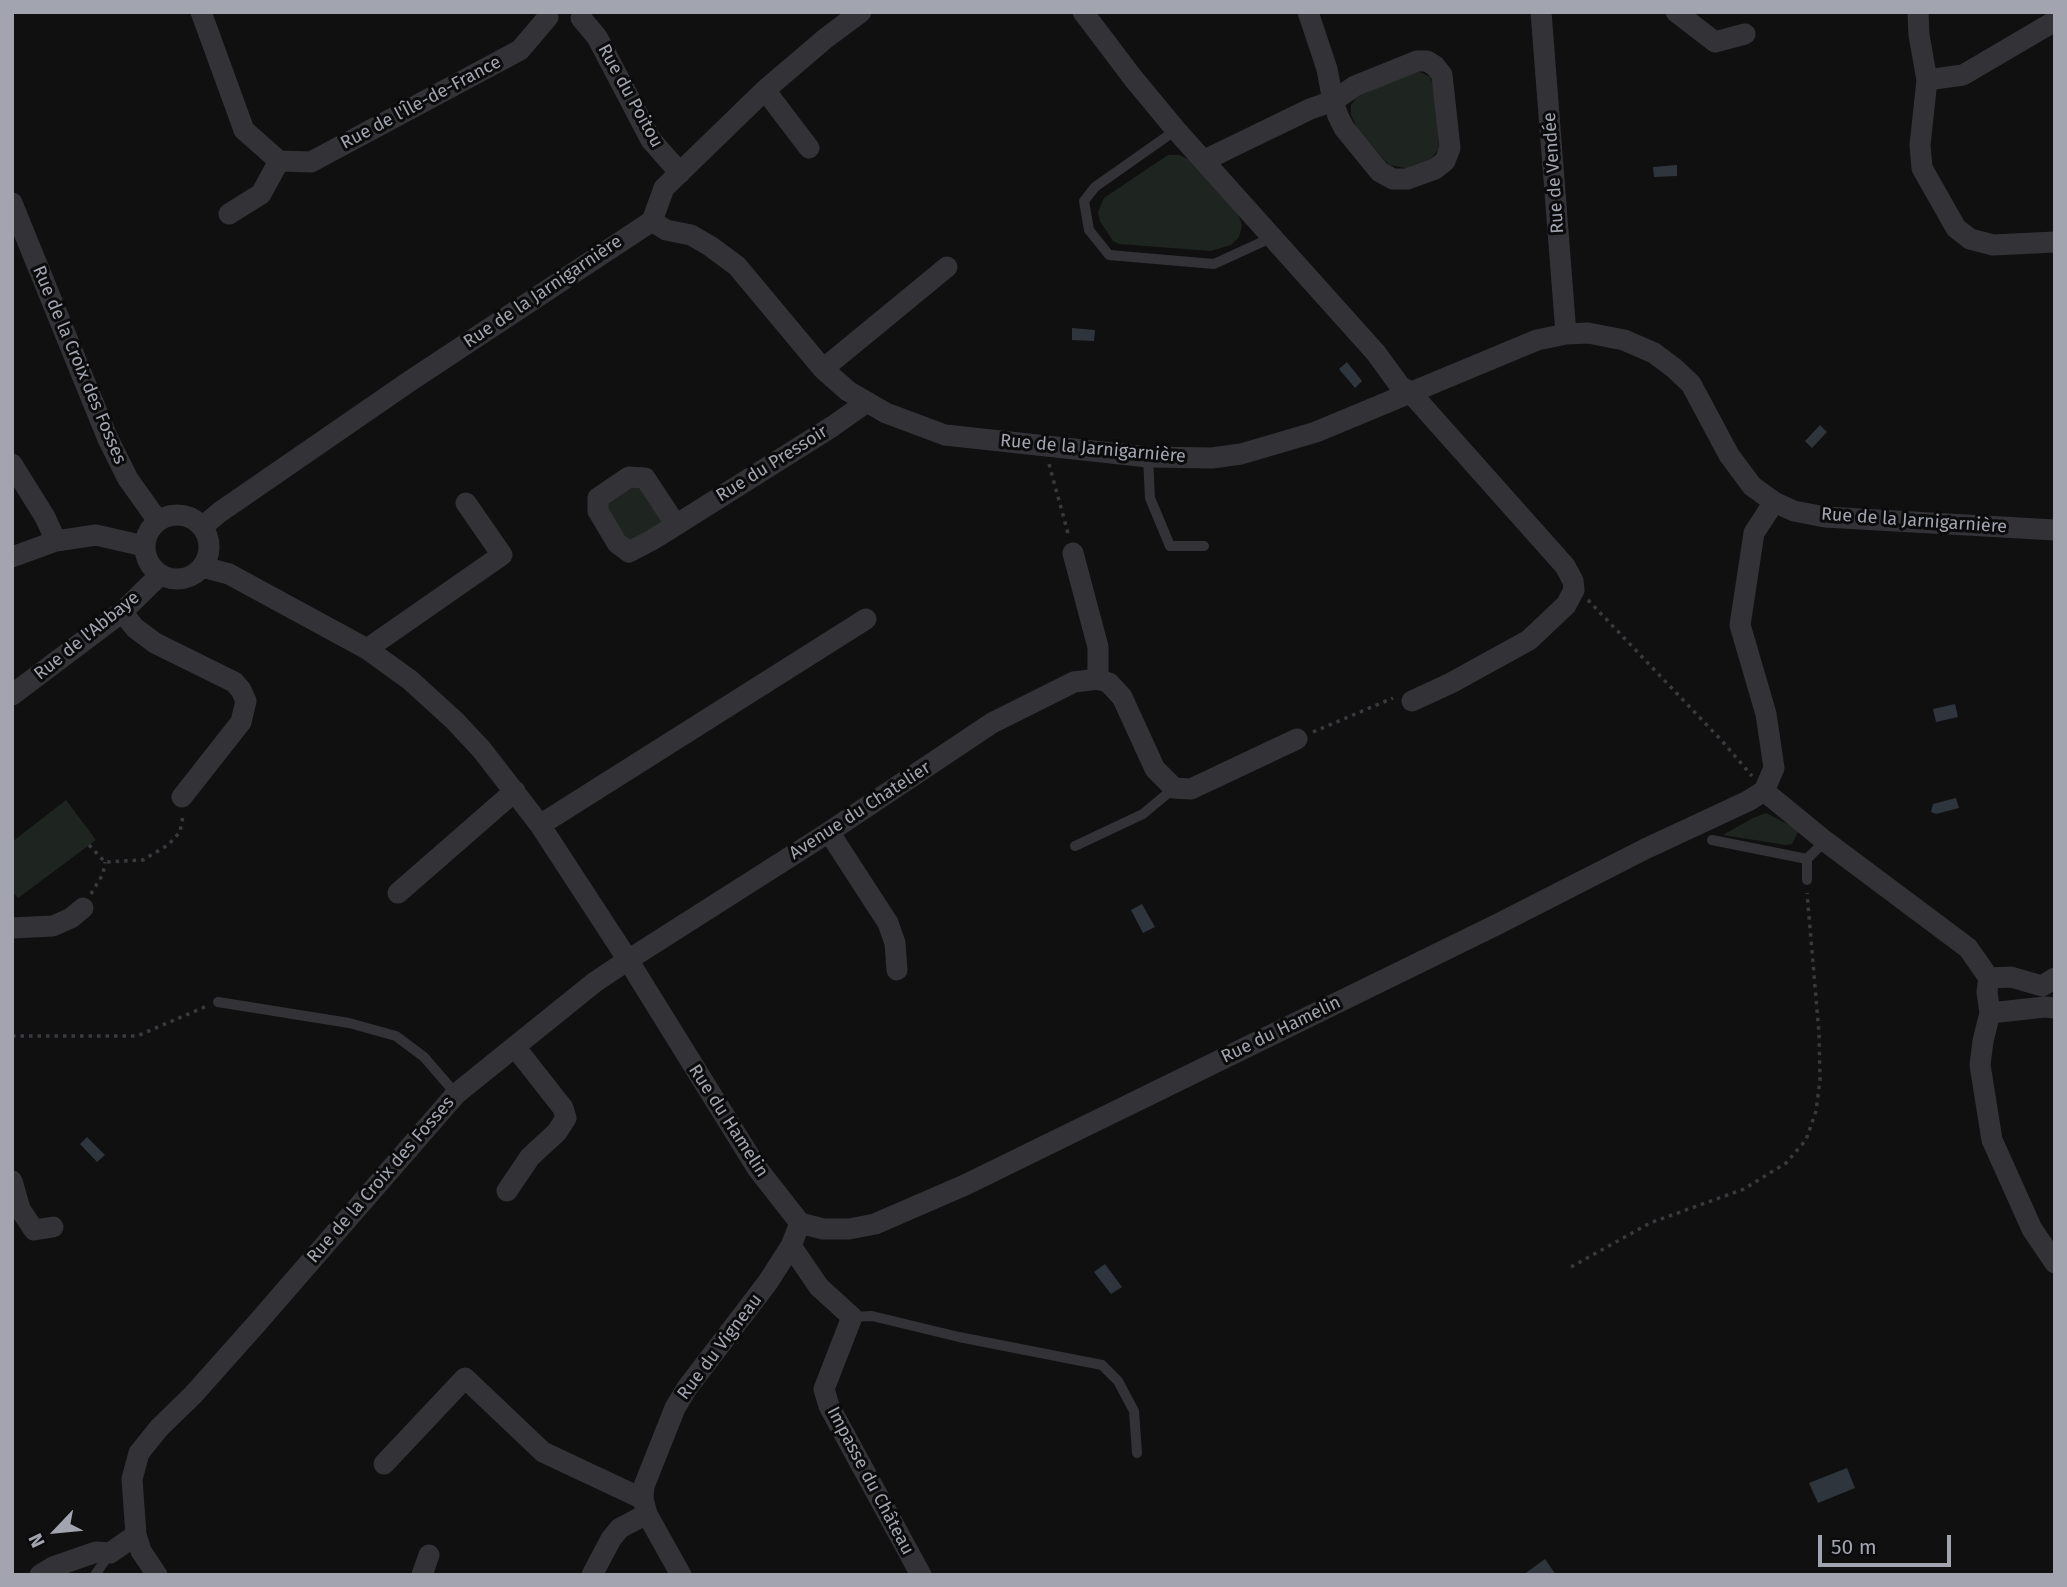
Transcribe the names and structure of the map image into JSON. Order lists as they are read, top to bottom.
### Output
{
  "streets": {
    "street": [
      "Rue du Poitou",
      "Rue de l'Île-de-France",
      "Rue de Vendée",
      "Rue de la Jarnigarnière",
      "Rue de la Croix des Fosses",
      "Rue du Pressoir",
      "Rue de l'Abbaye",
      "Avenue du Chatelier",
      "Rue du Hamelin",
      "Rue du Vigneau",
      "Impasse du Château"
    ]
  },
  "crossings": [
    ["Rue de Vendée", "Rue de la Jarnigarnière"],
    ["Rue de la Jarnigarnière", "Rue de la Croix des Fosses"],
    ["Rue de la Jarnigarnière", "Rue du Pressoir"],
    ["Rue de la Jarnigarnière", "Rue de l'Abbaye"],
    ["Rue de la Croix des Fosses", "Rue de l'Abbaye"],
    ["Rue de la Croix des Fosses", "Avenue du Chatelier"],
    ["Rue de la Croix des Fosses", "Rue du Hamelin"],
    ["Avenue du Chatelier", "Rue du Hamelin"],
    ["Rue du Hamelin", "Rue du Vigneau"]
  ],
  "scale_bar": "50 m",
  "north": "bottom left"
}
